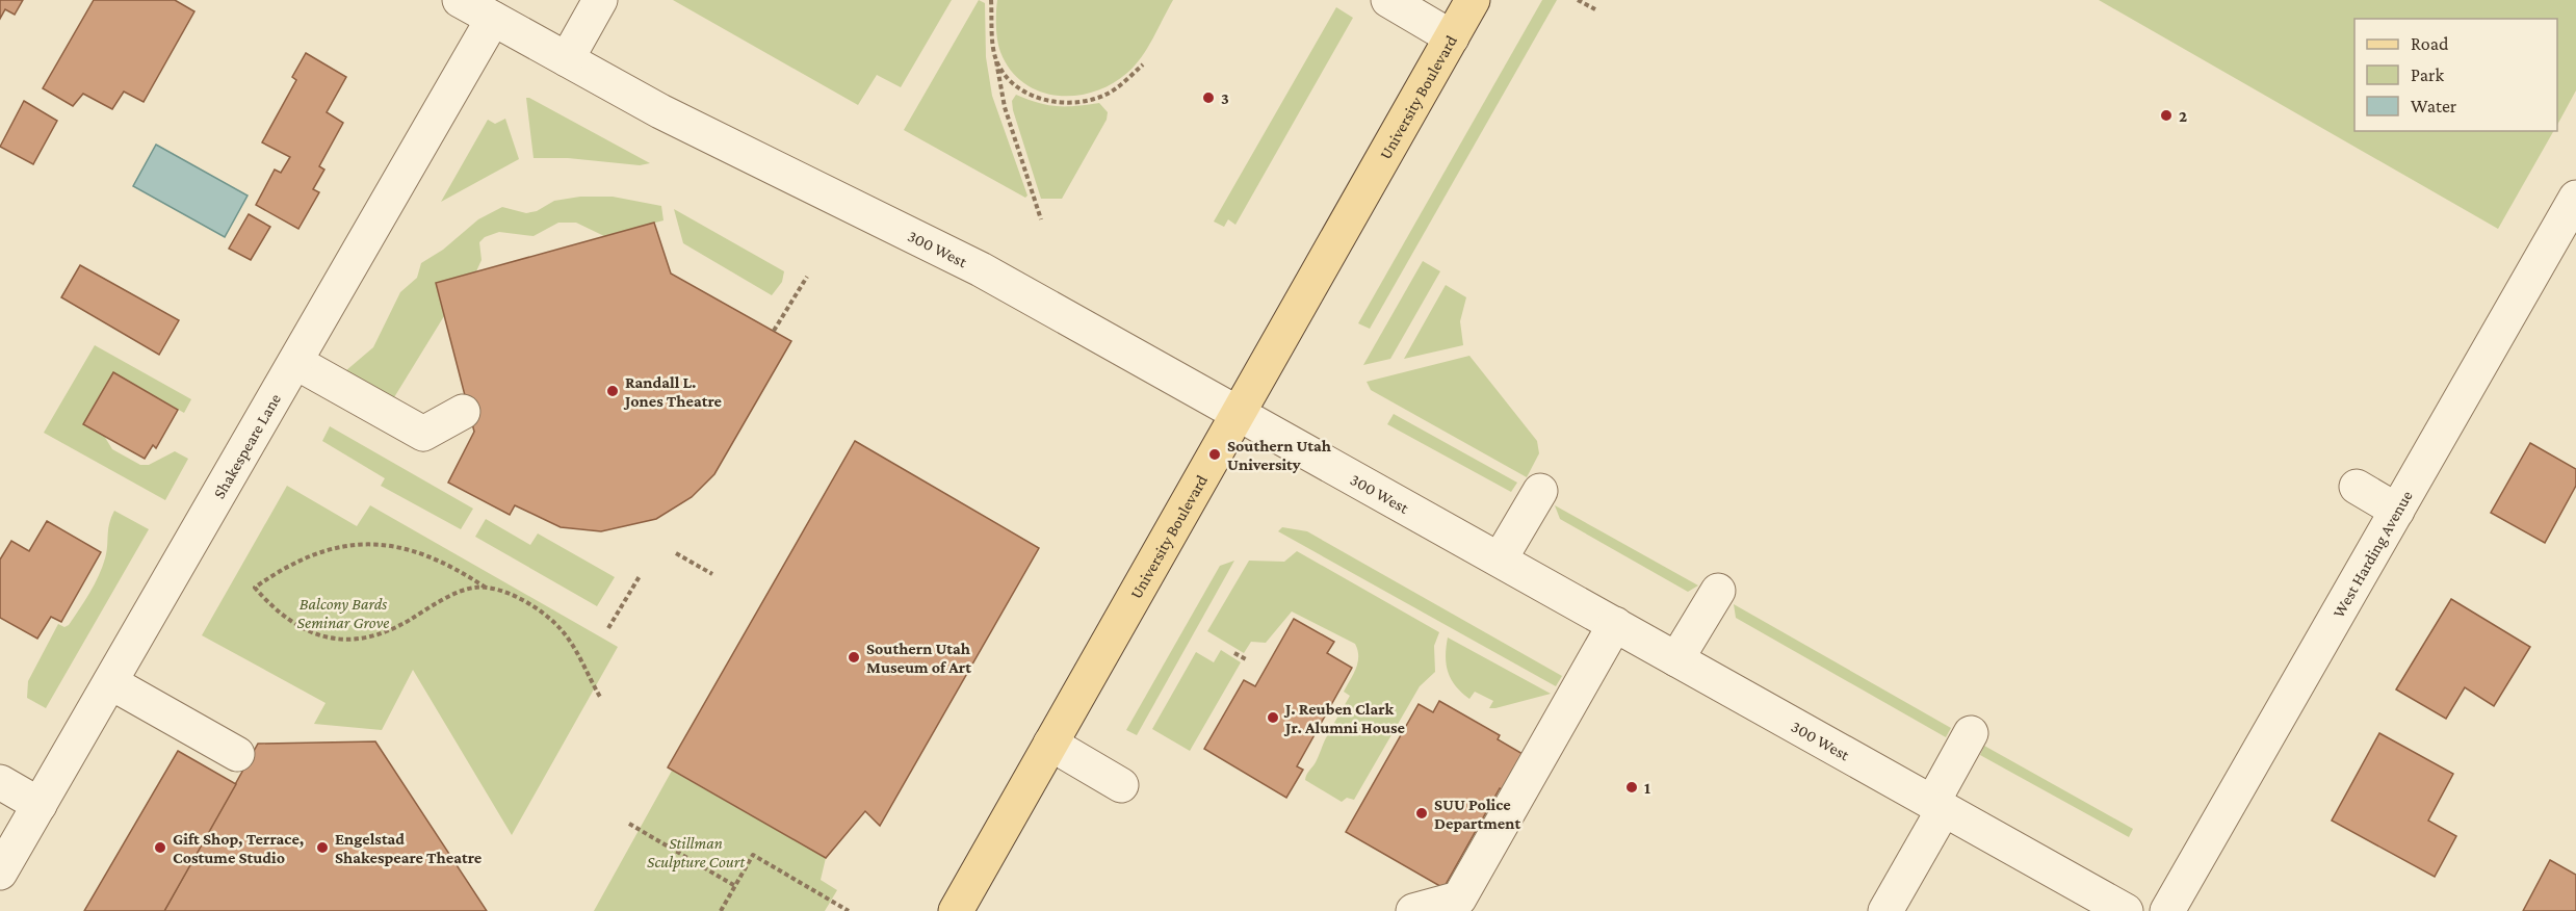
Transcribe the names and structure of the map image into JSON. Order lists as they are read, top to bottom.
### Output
{
  "streets": {
    "main road": ["University Boulevard"],
    "street": ["300 West", "Shakespeare Lane", "West Harding Avenue"]
  },
  "crossings": [
    ["University Boulevard", "300 West"],
    ["300 West", "Shakespeare Lane"]
  ],
  "parks": ["Balcony Bards Seminar Grove", "Stillman Sculpture Court"],
  "places": [
    "3",
    "2",
    "Randall L. Jones Theatre",
    "Southern Utah University",
    "Southern Utah Museum of Art",
    "J. Reuben Clark Jr. Alumni House",
    "1",
    "SUU Police Department",
    "Gift Shop, Terrace, Costume Studio",
    "Engelstad Shakespeare Theatre"
  ],
  "legend": ["Road", "Park", "Water"]
}
